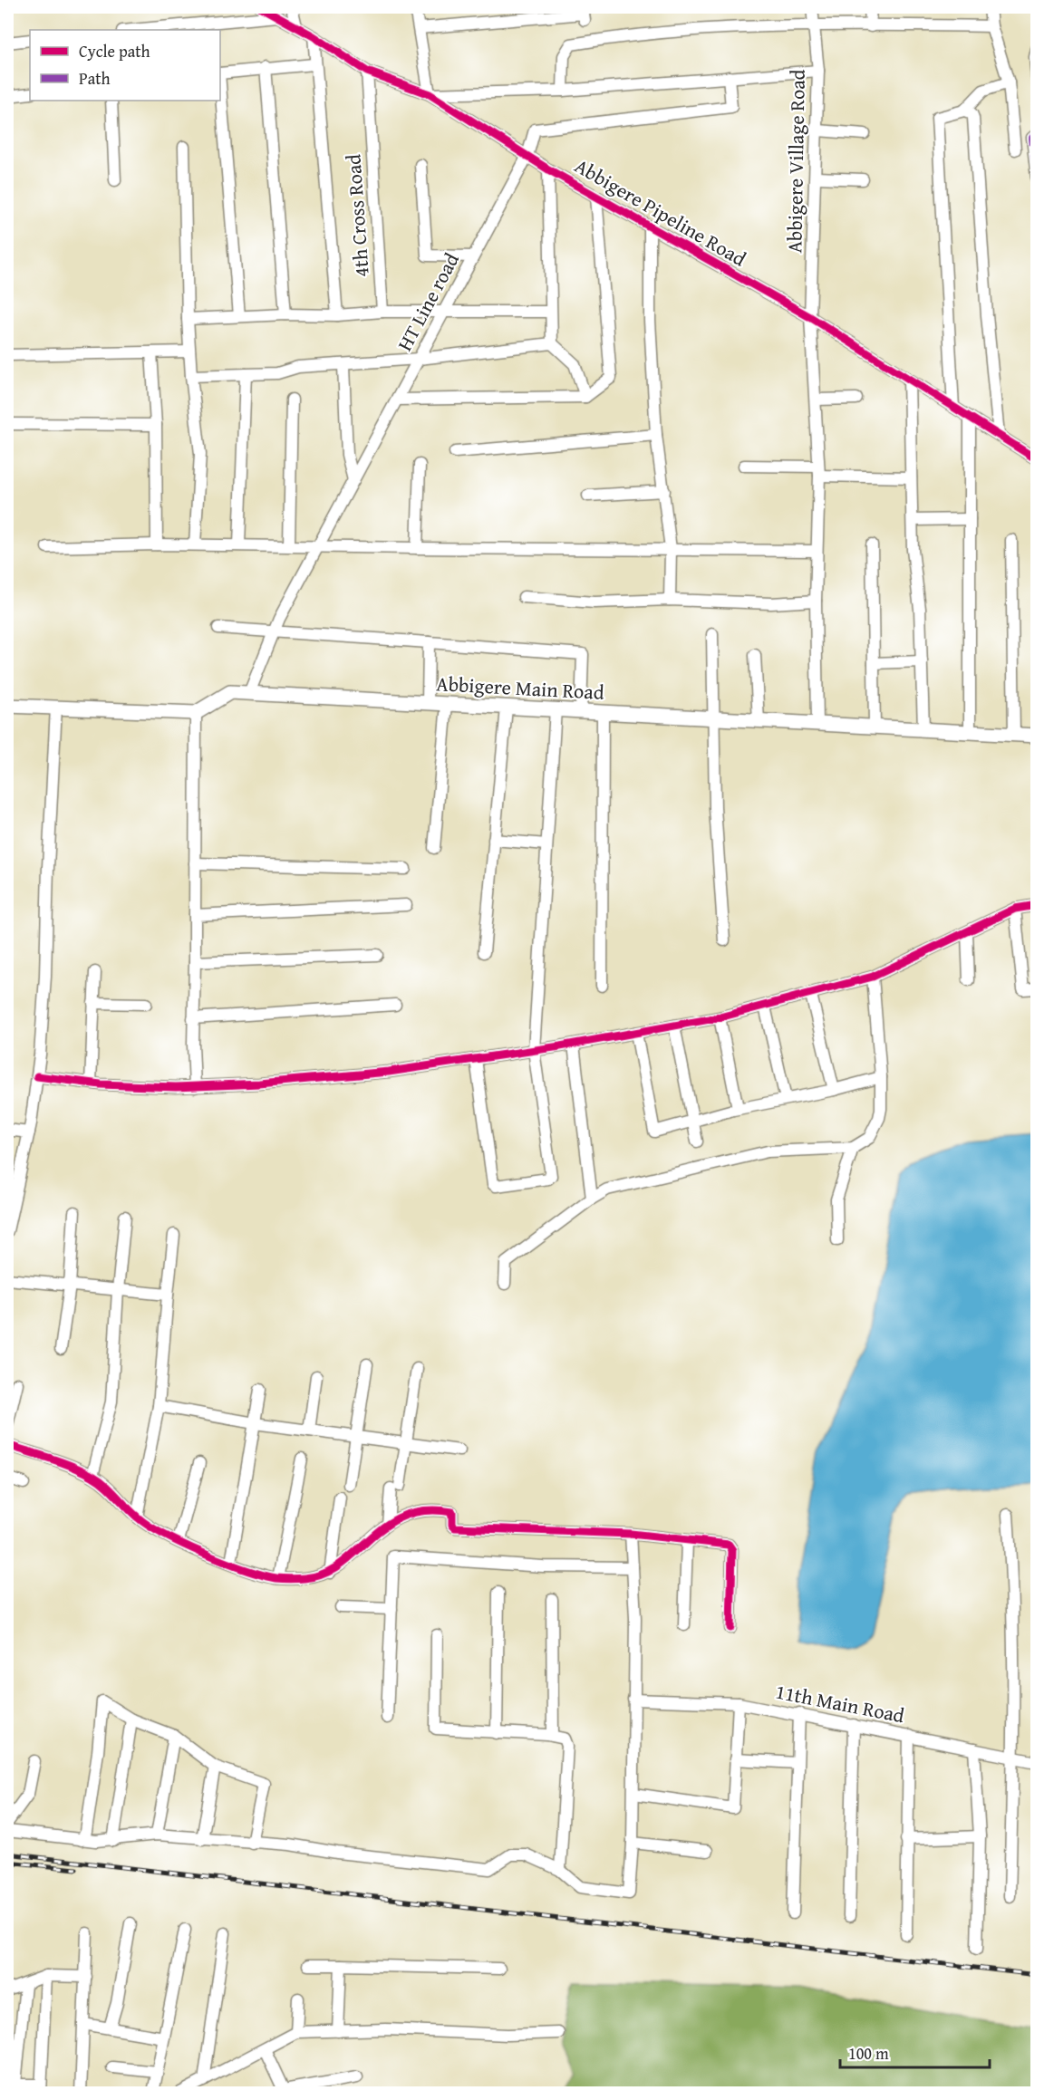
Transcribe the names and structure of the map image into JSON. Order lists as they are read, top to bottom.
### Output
{
  "streets": {
    "main road": ["Abbigere Main Road"],
    "street": [
      "Abbigere Village Road",
      "Abbigere Pipeline Road",
      "4th Cross Road",
      "HT Line road",
      "11th Main Road"
    ]
  },
  "crossings": [
    ["Abbigere Village Road", "Abbigere Pipeline Road"],
    ["Abbigere Village Road", "Abbigere Main Road"],
    ["Abbigere Pipeline Road", "4th Cross Road"],
    ["Abbigere Pipeline Road", "HT Line road"],
    ["HT Line road", "Abbigere Main Road"]
  ],
  "legend": ["Cycle path", "Path"],
  "scale_bar": "100 m"
}
